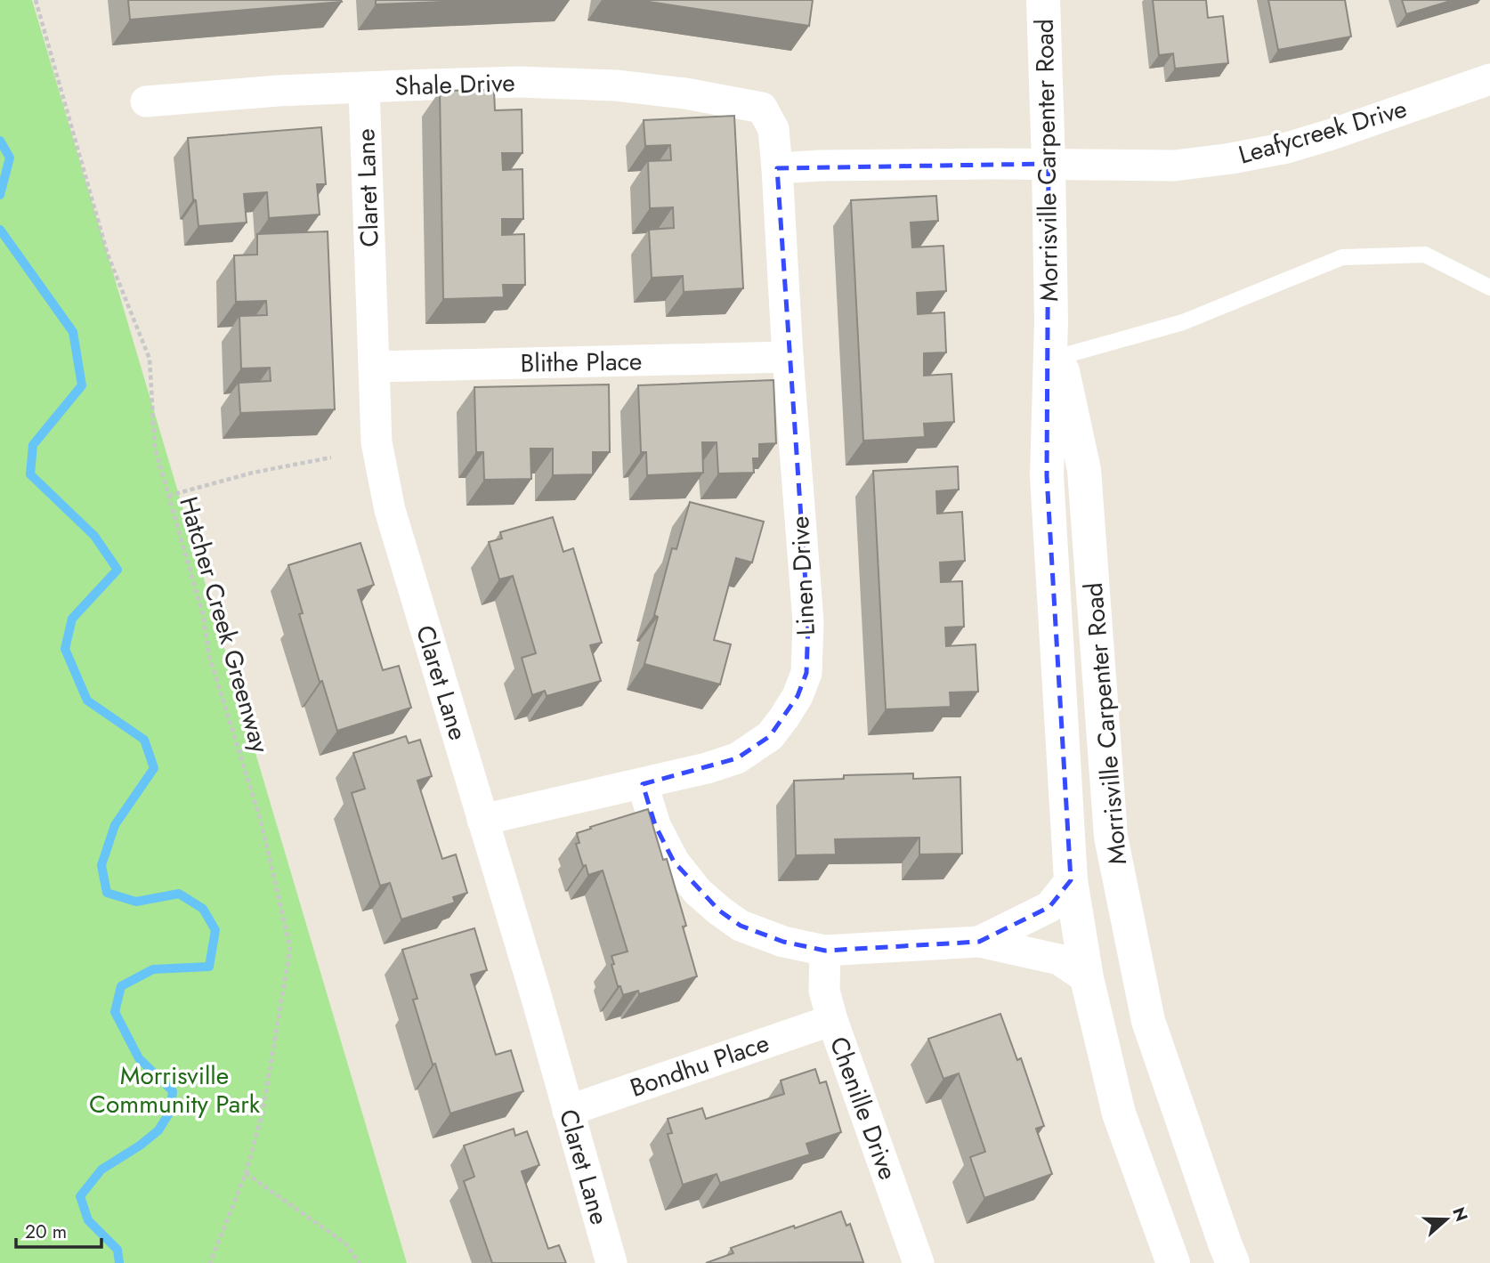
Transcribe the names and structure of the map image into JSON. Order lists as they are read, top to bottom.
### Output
{
  "streets": {
    "main road": ["Morrisville Carpenter Road"],
    "street": [
      "Shale Drive",
      "Leafycreek Drive",
      "Claret Lane",
      "Blithe Place",
      "Linen Drive",
      "Bondhu Place",
      "Chenille Drive"
    ],
    "path": ["Hatcher Creek Greenway"]
  },
  "crossings": [
    ["Shale Drive", "Claret Lane"],
    ["Shale Drive", "Linen Drive"],
    ["Leafycreek Drive", "Morrisville Carpenter Road"],
    ["Leafycreek Drive", "Linen Drive"],
    ["Claret Lane", "Blithe Place"],
    ["Claret Lane", "Linen Drive"],
    ["Claret Lane", "Bondhu Place"],
    ["Blithe Place", "Linen Drive"],
    ["Bondhu Place", "Chenille Drive"]
  ],
  "parks": ["Morrisville Community Park"],
  "scale_bar": "20 m",
  "north": "right"
}
